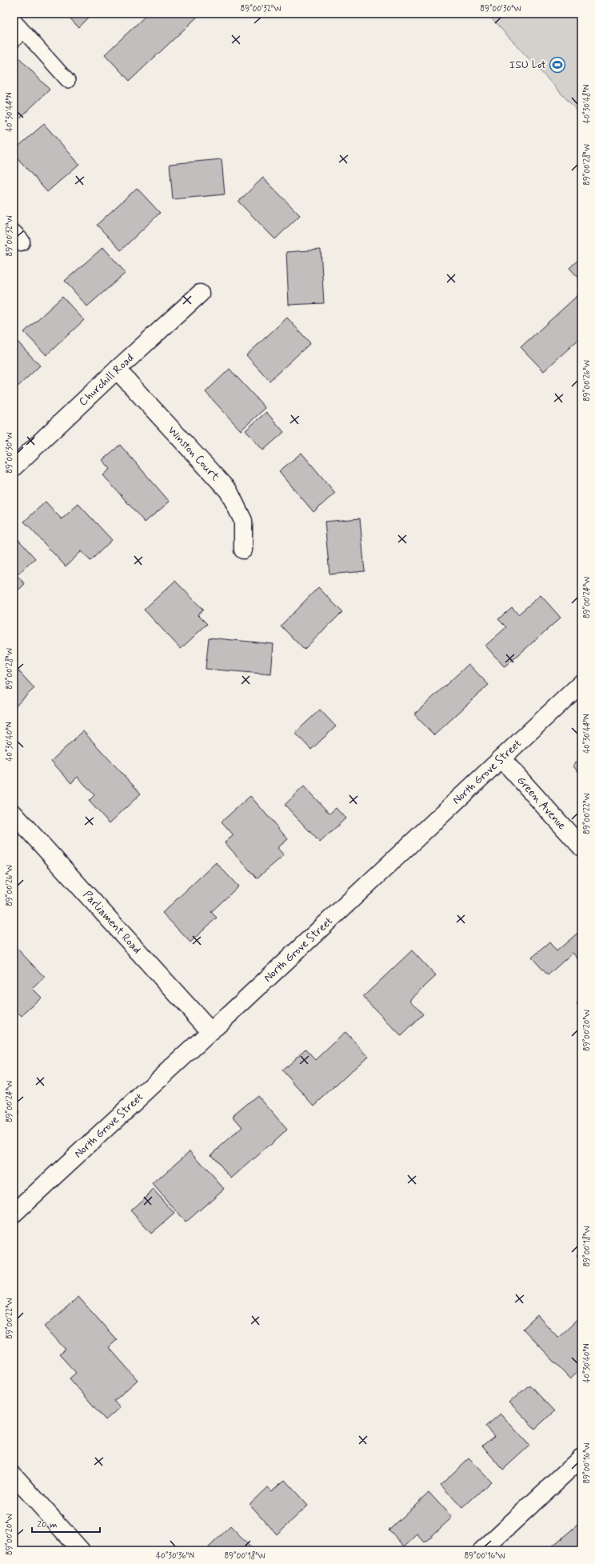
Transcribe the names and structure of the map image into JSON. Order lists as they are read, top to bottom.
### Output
{
  "streets": {
    "street": [
      "Churchill Road",
      "Winston Court",
      "North Grove Street",
      "Green Avenue",
      "Parliament Road"
    ]
  },
  "crossings": [
    ["Churchill Road", "Winston Court"],
    ["North Grove Street", "Green Avenue"],
    ["North Grove Street", "Parliament Road"]
  ],
  "places": {
    "sports": ["ISU Lot"]
  },
  "scale_bar": "20 m",
  "coordinates": [
    "89°00'32\"W",
    "89°00'30\"W",
    "40°30'48\"N",
    "40°30'44\"N",
    "89°00'28\"W",
    "89°00'26\"W",
    "89°00'24\"W",
    "40°30'40\"N",
    "89°00'22\"W",
    "89°00'20\"W",
    "89°00'18\"W",
    "89°00'16\"W",
    "40°30'36\"N"
  ]
}
